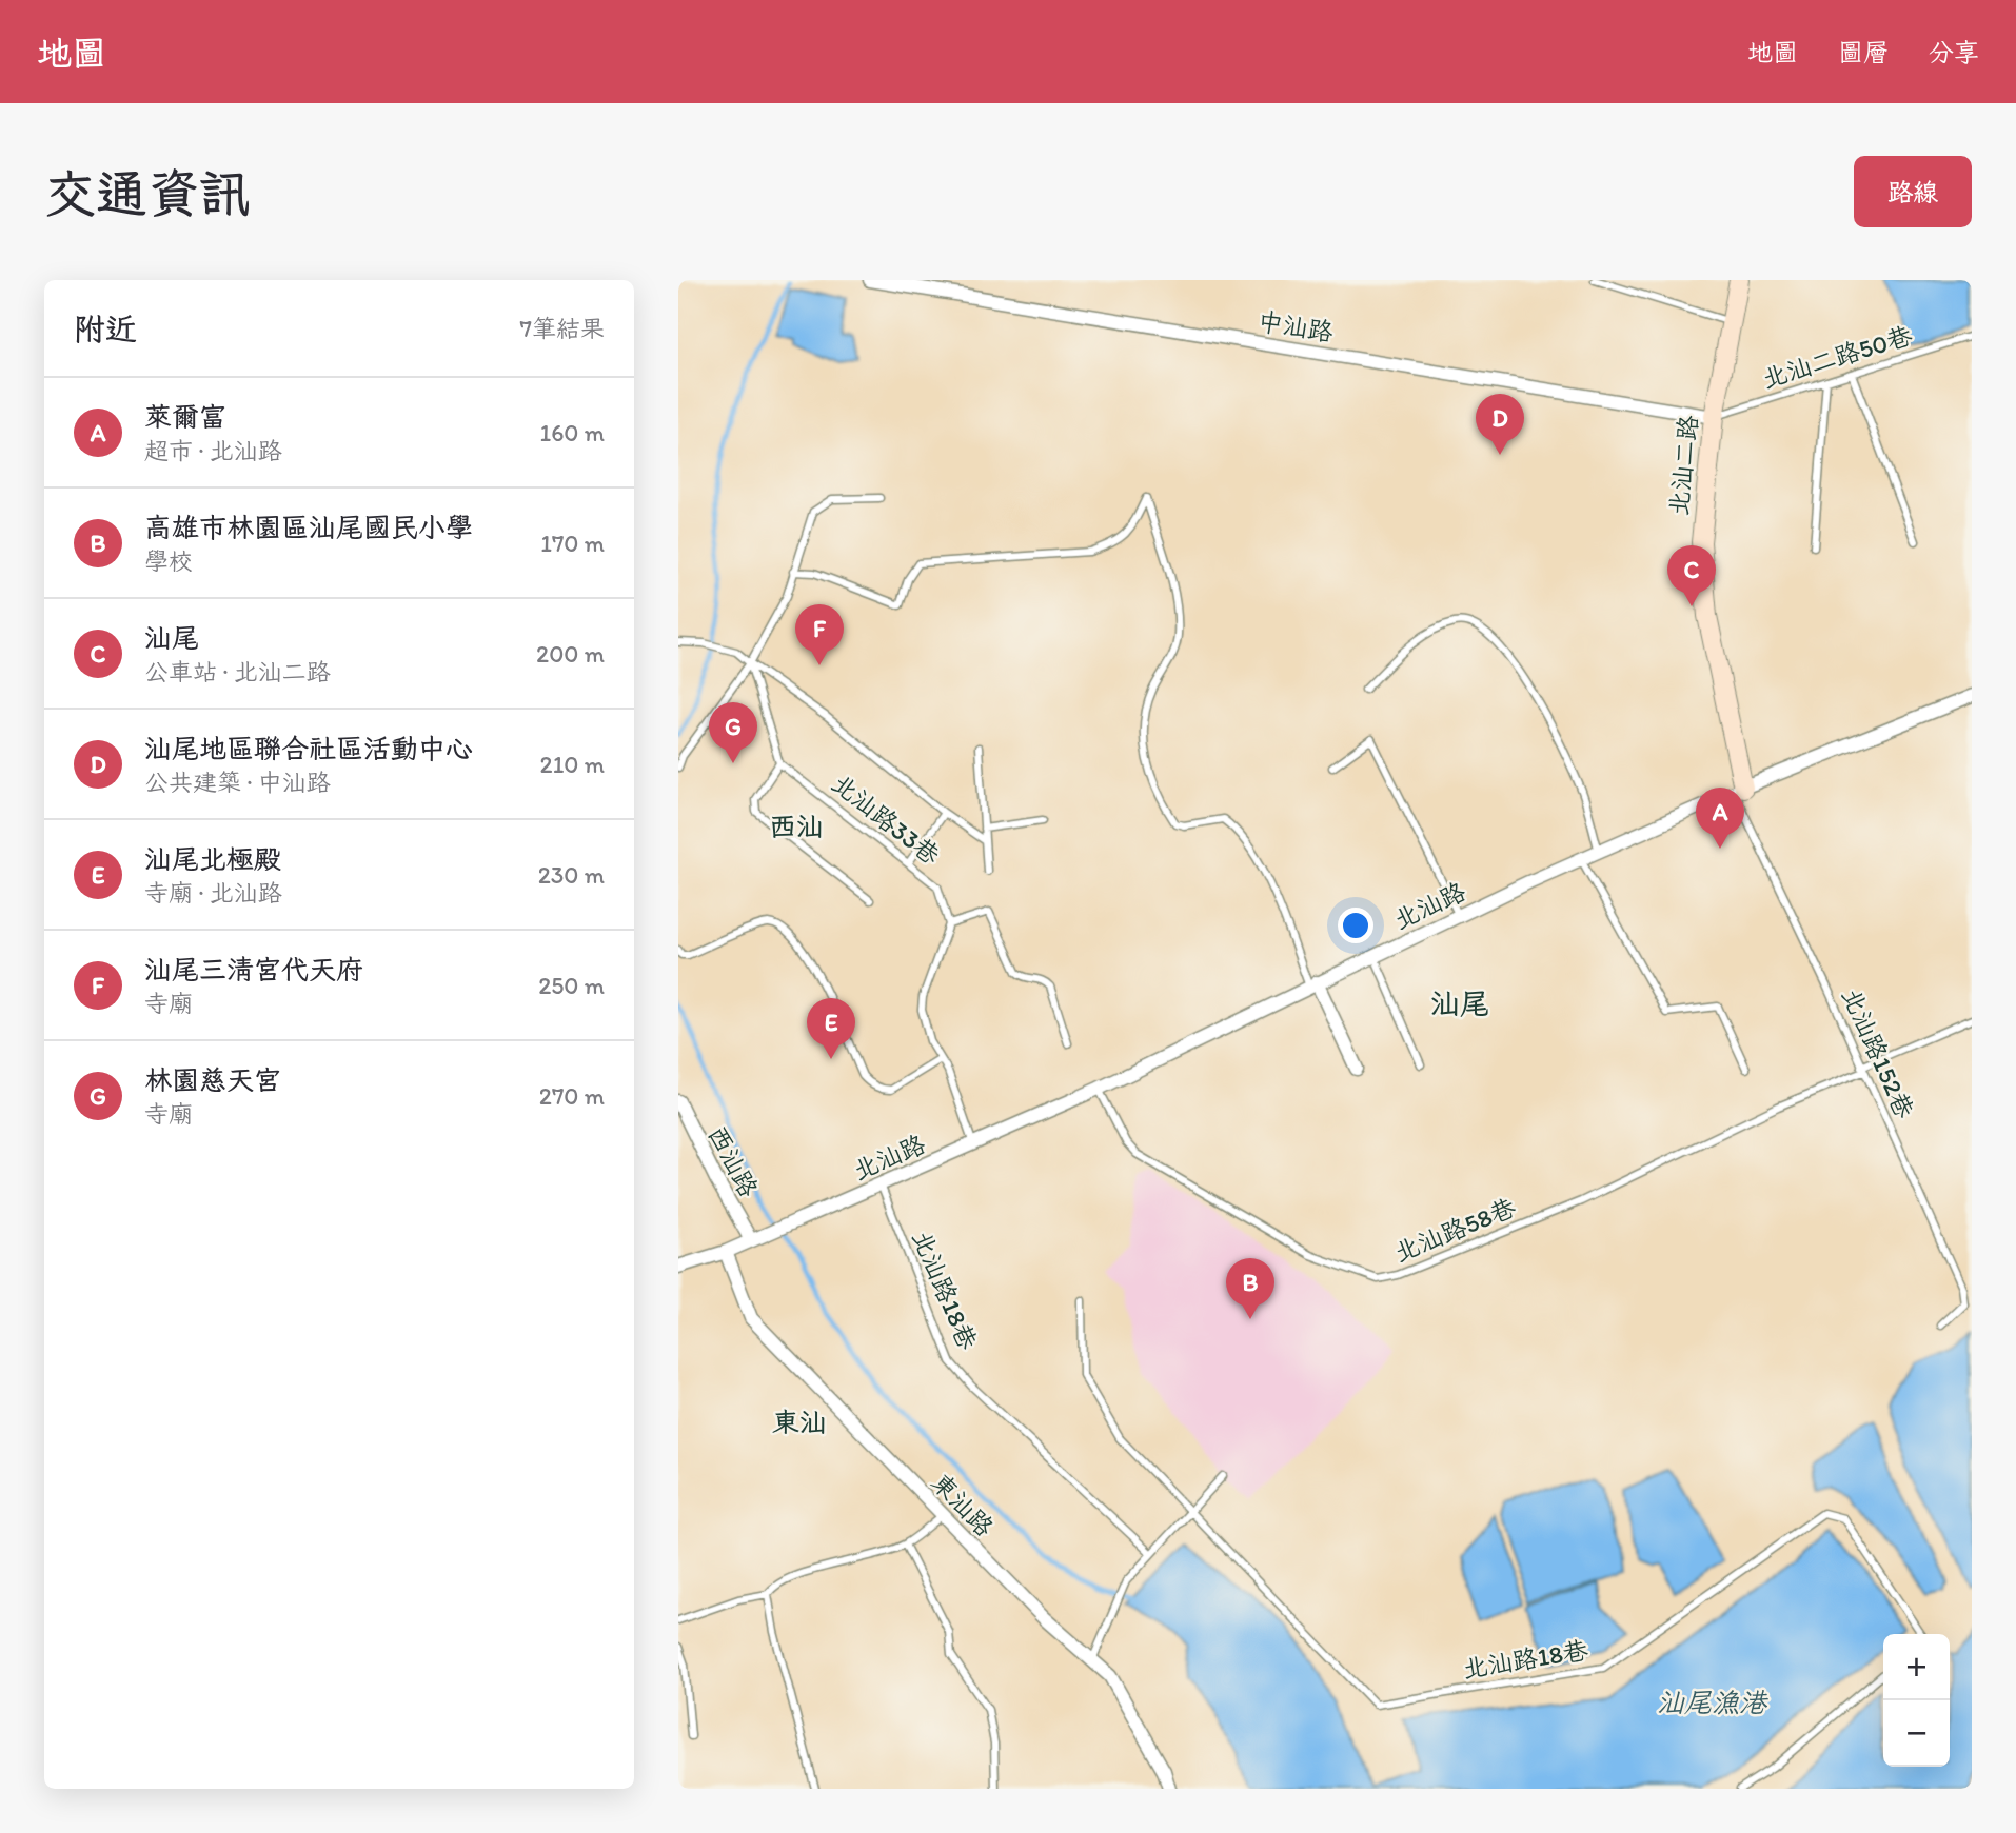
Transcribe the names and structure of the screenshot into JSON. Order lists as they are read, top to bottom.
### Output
{
  "streets": {
    "street": [
      "中汕路",
      "北汕二路",
      "北汕路",
      "西汕路",
      "東汕路"
    ],
    "lane": [
      "北汕二路50巷",
      "北汕路33巷",
      "北汕路152巷",
      "北汕路58巷",
      "北汕路18巷"
    ]
  },
  "crossings": [
    ["中汕路", "北汕二路50巷"],
    ["中汕路", "北汕二路"],
    ["北汕二路50巷", "北汕二路"],
    ["北汕二路", "北汕路"],
    ["北汕二路", "北汕路152巷"],
    ["北汕路", "北汕路152巷"],
    ["北汕路", "西汕路"],
    ["北汕路", "北汕路58巷"],
    ["北汕路", "北汕路18巷"],
    ["北汕路", "東汕路"],
    ["北汕路152巷", "北汕路58巷"]
  ],
  "districts": ["西汕", "汕尾", "東汕"],
  "water": ["汕尾漁港"],
  "page": {
    "header": "地圖",
    "nav": ["地圖", "圖層", "分享"],
    "buttons": "路線",
    "title": "交通資訊",
    "heading": ["附近", "7筆結果"],
    "list": [
      {
        "mark": "A",
        "name": "萊爾富",
        "note": "超市 · 北汕路",
        "value": "160 m"
      },
      {
        "mark": "B",
        "name": "高雄市林園區汕尾國民小學",
        "note": "學校",
        "value": "170 m"
      },
      {
        "mark": "C",
        "name": "汕尾",
        "note": "公車站 · 北汕二路",
        "value": "200 m"
      },
      {
        "mark": "D",
        "name": "汕尾地區聯合社區活動中心",
        "note": "公共建築 · 中汕路",
        "value": "210 m"
      },
      {
        "mark": "E",
        "name": "汕尾北極殿",
        "note": "寺廟 · 北汕路",
        "value": "230 m"
      },
      {
        "mark": "F",
        "name": "汕尾三清宮代天府",
        "note": "寺廟",
        "value": "250 m"
      },
      {
        "mark": "G",
        "name": "林園慈天宮",
        "note": "寺廟",
        "value": "270 m"
      }
    ],
    "pins": [
      "D",
      "C",
      "F",
      "G",
      "A",
      "E",
      "B"
    ],
    "map_buttons": ["+", "−"]
  }
}
